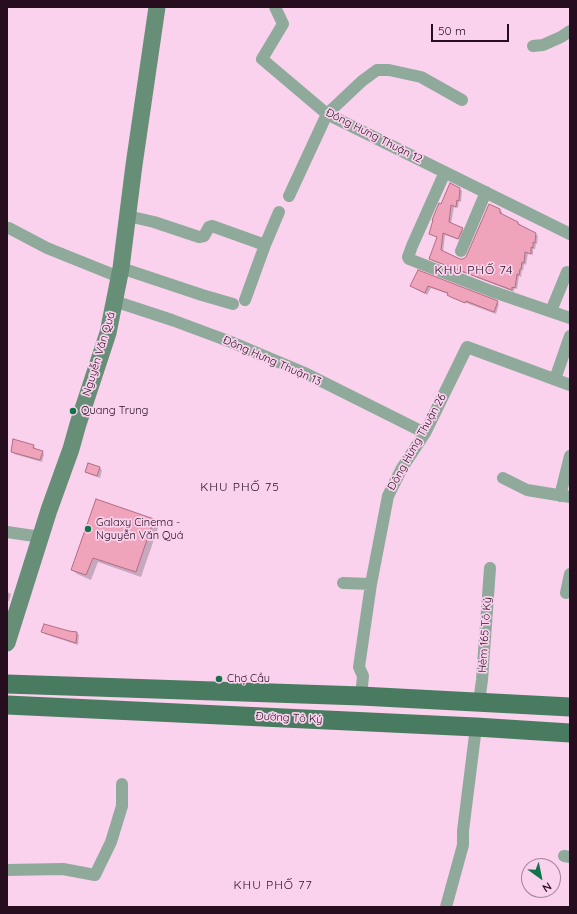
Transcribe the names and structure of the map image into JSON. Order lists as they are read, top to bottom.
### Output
{
  "streets": {
    "main road": ["Nguyễn Văn Quá", "Đường Tô Ký"],
    "street": [
      "Đông Hưng Thuận 12",
      "Đông Hưng Thuận 13",
      "Đông Hưng Thuận 26",
      "Hẻm 165 Tô Ký"
    ]
  },
  "crossings": [
    ["Nguyễn Văn Quá", "Đông Hưng Thuận 13"],
    ["Đông Hưng Thuận 13", "Đông Hưng Thuận 26"]
  ],
  "districts": ["KHU PHỐ 74", "KHU PHỐ 75", "KHU PHỐ 77"],
  "places": ["Quang Trung", "Galaxy Cinema - Nguyễn Văn Quá", "Chợ Cầu"],
  "scale_bar": "50 m",
  "north": "bottom right"
}
